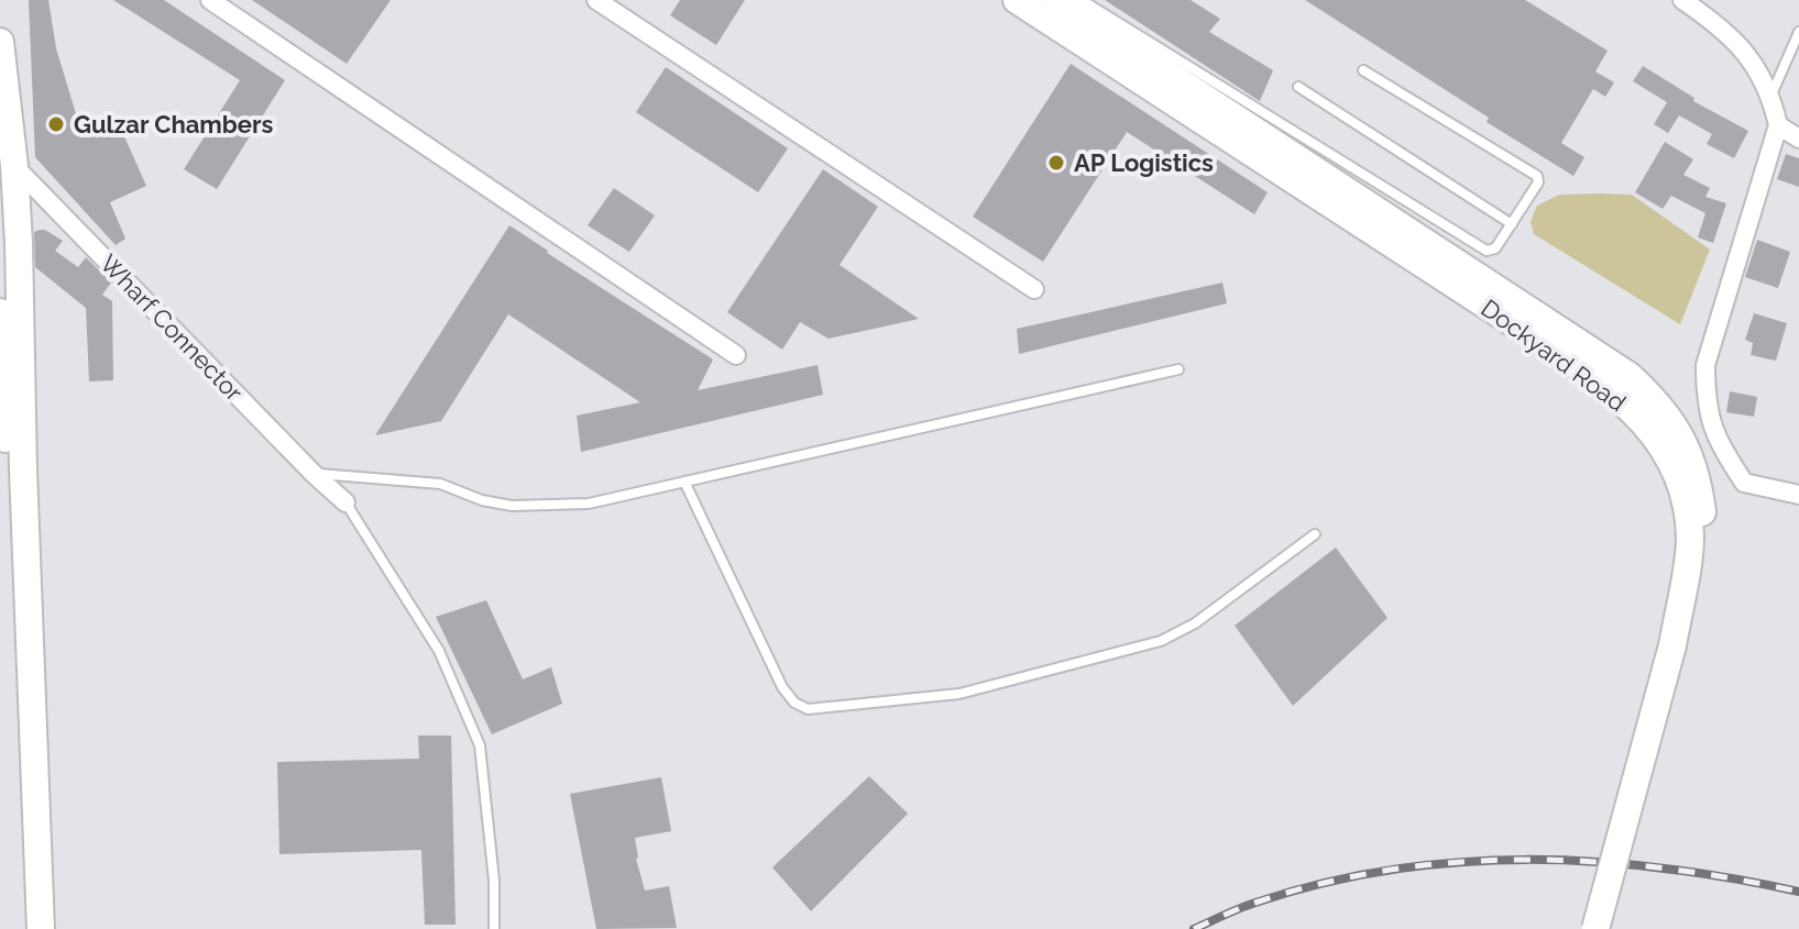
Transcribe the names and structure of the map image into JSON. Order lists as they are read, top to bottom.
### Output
{
  "streets": {
    "street": ["Wharf Connector", "Dockyard Road"]
  },
  "places": ["Gulzar Chambers", "AP Logistics"]
}
